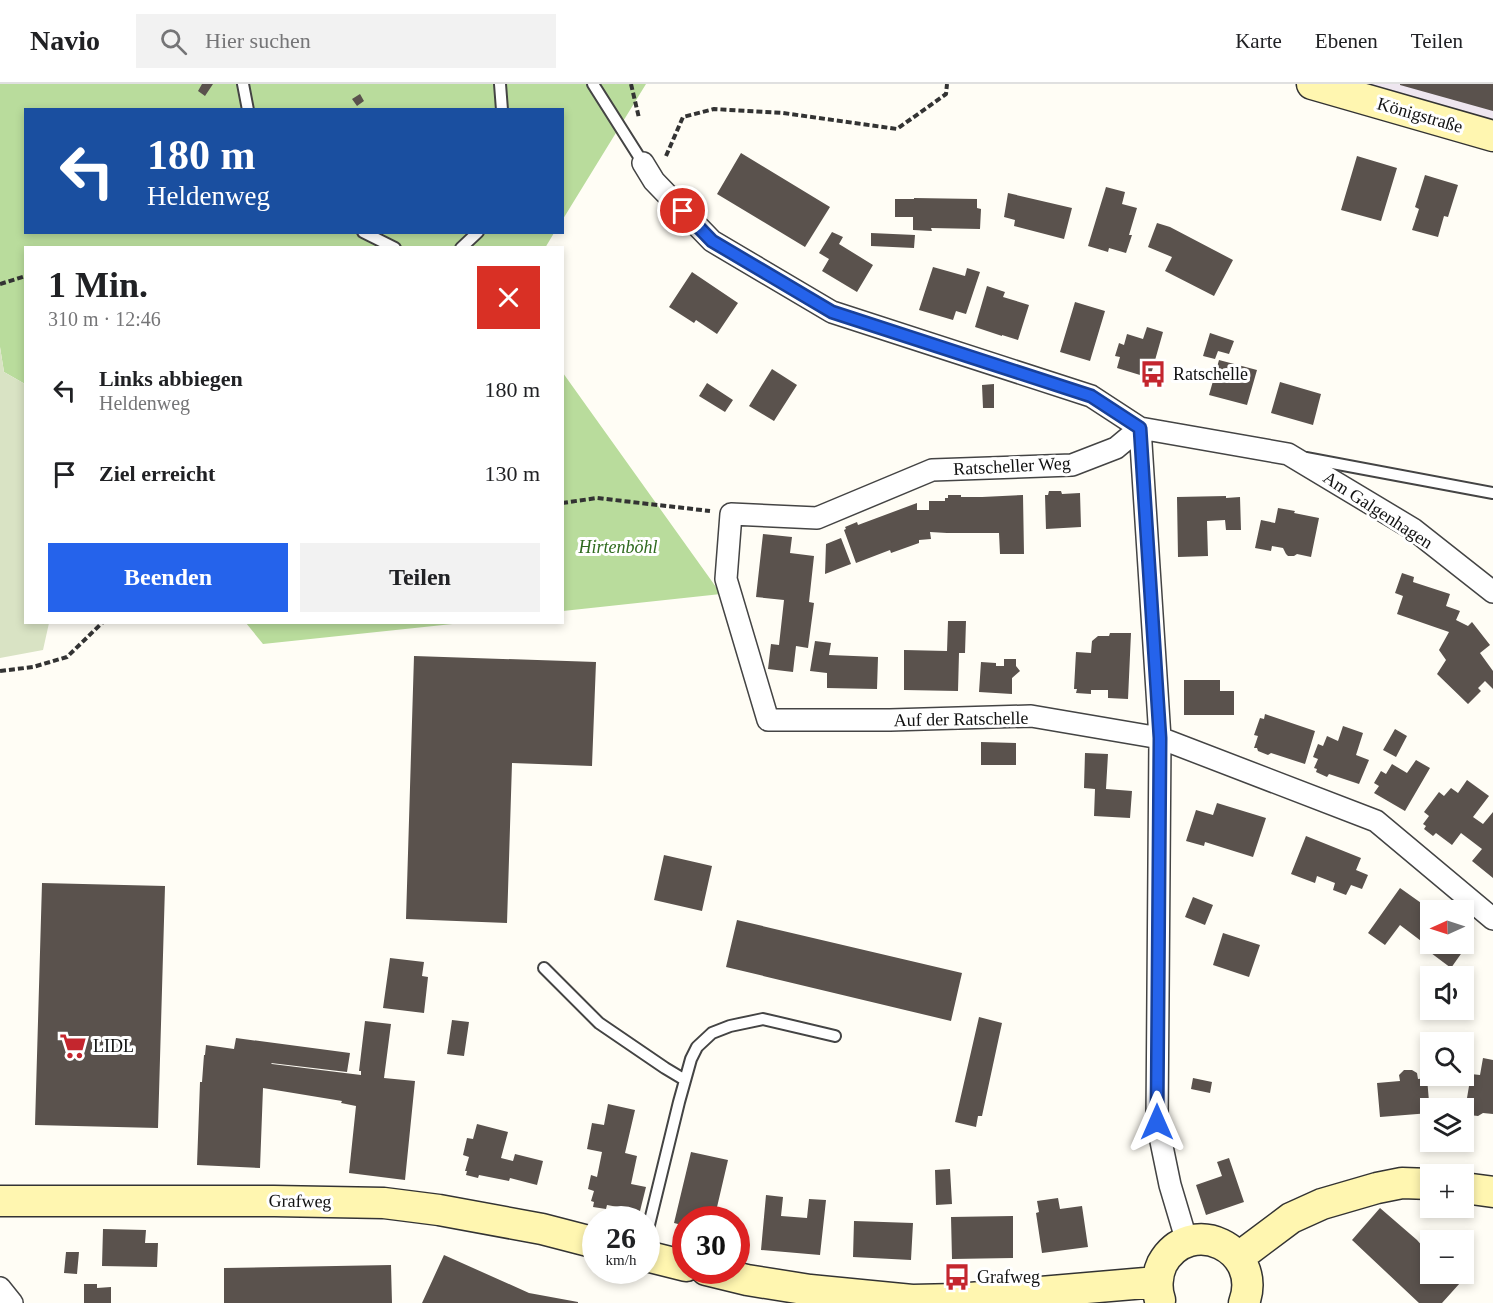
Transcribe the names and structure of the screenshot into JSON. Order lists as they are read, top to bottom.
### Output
{
  "streets": {
    "main road": ["Königstraße", "Grafweg"],
    "street": ["Ratscheller Weg", "Am Galgenhagen", "Auf der Ratschelle"]
  },
  "crossings": [
    ["Ratscheller Weg", "Auf der Ratschelle"]
  ],
  "parks": ["Hirtenböhl"],
  "places": {
    "bus stop": ["Ratschelle", "Grafweg"],
    "supermarket": ["LIDL"]
  },
  "north": "left",
  "page": {
    "header": "Navio",
    "search": "Hier suchen",
    "nav": ["Karte", "Ebenen", "Teilen"],
    "turn": ["180 m", "Heldenweg"],
    "heading": ["1 Min.", "310 m · 12:46"],
    "list": [
      {
        "name": "Links abbiegen",
        "note": "Heldenweg",
        "value": "180 m"
      },
      {
        "name": "Ziel erreicht",
        "value": "130 m"
      }
    ],
    "buttons": ["Beenden", "Teilen"],
    "map_buttons": ["+", "−"],
    "speed": "26 km/h",
    "limit": "30"
  }
}
